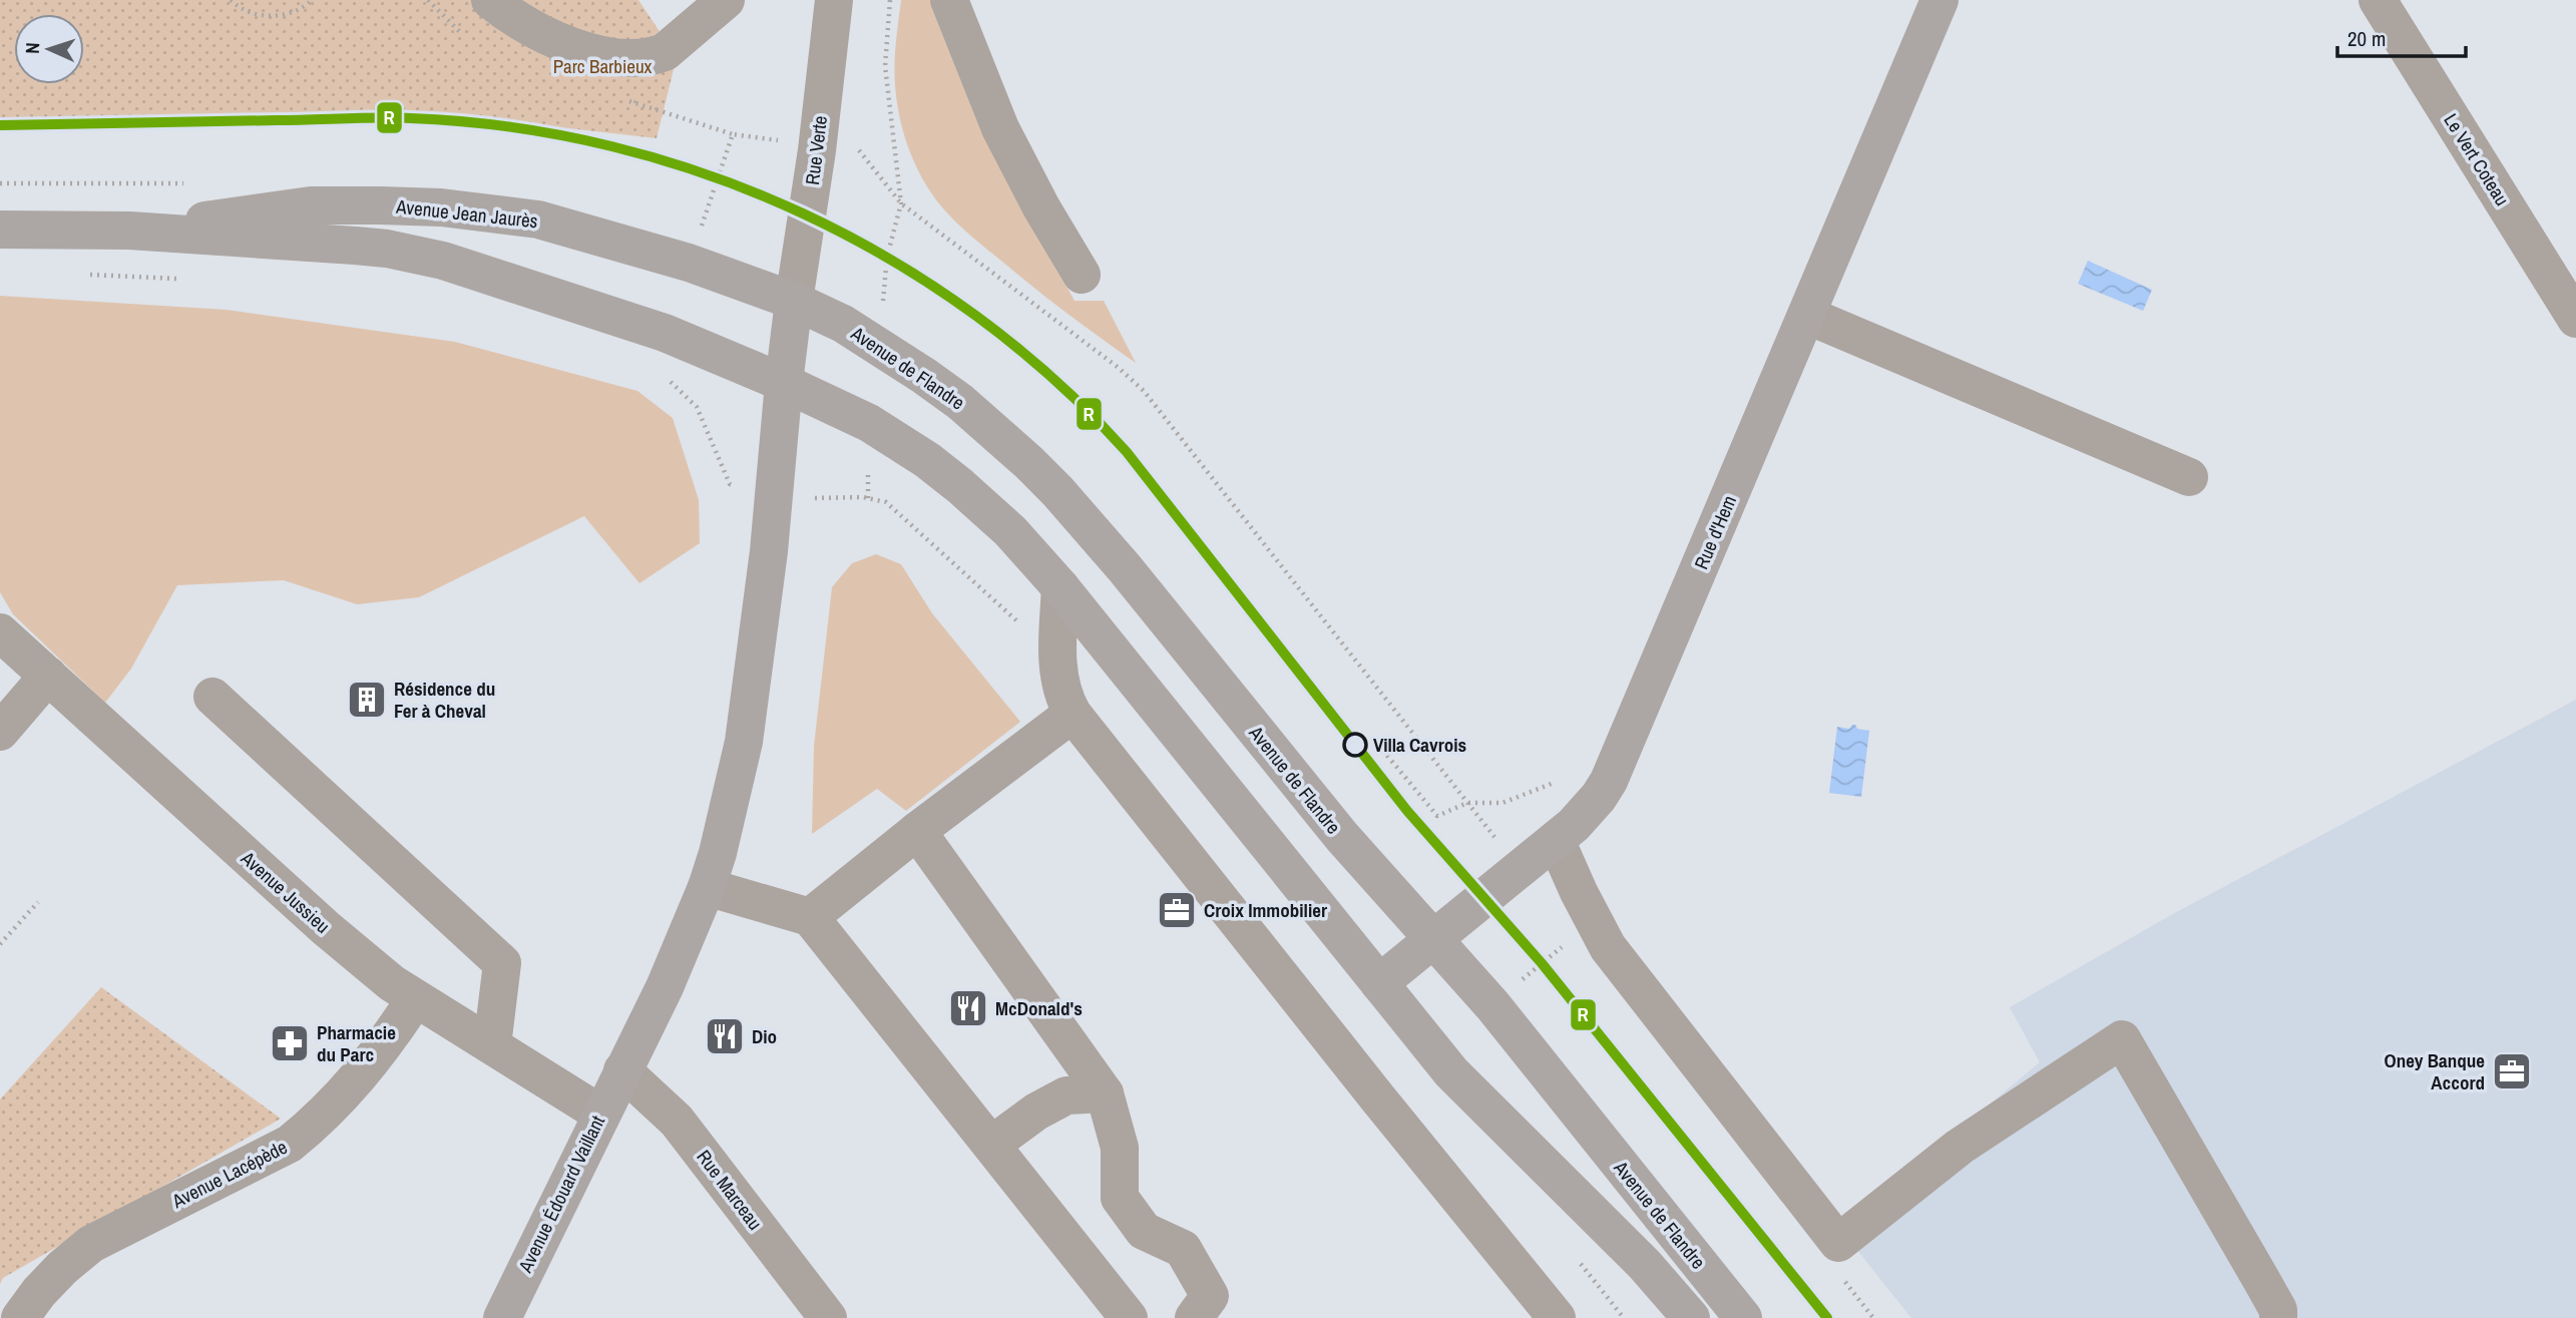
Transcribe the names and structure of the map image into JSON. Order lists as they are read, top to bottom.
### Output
{
  "streets": {
    "main road": [
      "Avenue Jean Jaurès",
      "Avenue de Flandre",
      "Rue d'Hem",
      "Avenue Édouard Vaillant"
    ],
    "street": [
      "Rue Verte",
      "Le Vert Coteau",
      "Avenue Jussieu",
      "Avenue Lacépède",
      "Rue Marceau"
    ]
  },
  "crossings": [
    ["Rue Verte", "Avenue Jean Jaurès"],
    ["Rue Verte", "Avenue de Flandre"],
    ["Rue Verte", "Avenue Édouard Vaillant"],
    ["Avenue Jean Jaurès", "Avenue de Flandre"],
    ["Avenue Jean Jaurès", "Avenue Édouard Vaillant"],
    ["Avenue de Flandre", "Rue d'Hem"],
    ["Avenue de Flandre", "Avenue Édouard Vaillant"],
    ["Avenue Jussieu", "Avenue Lacépède"],
    ["Avenue Jussieu", "Avenue Édouard Vaillant"],
    ["Rue Marceau", "Avenue Édouard Vaillant"]
  ],
  "parks": ["Parc Barbieux"],
  "places": {
    "building": ["Résidence du Fer à Cheval"],
    "other": ["Villa Cavrois"],
    "office": ["Croix Immobilier", "Oney Banque Accord"],
    "restaurant": ["McDonald's", "Dio"],
    "pharmacy": ["Pharmacie du Parc"]
  },
  "lines": ["transit line R"],
  "scale_bar": "20 m",
  "north": "left"
}
